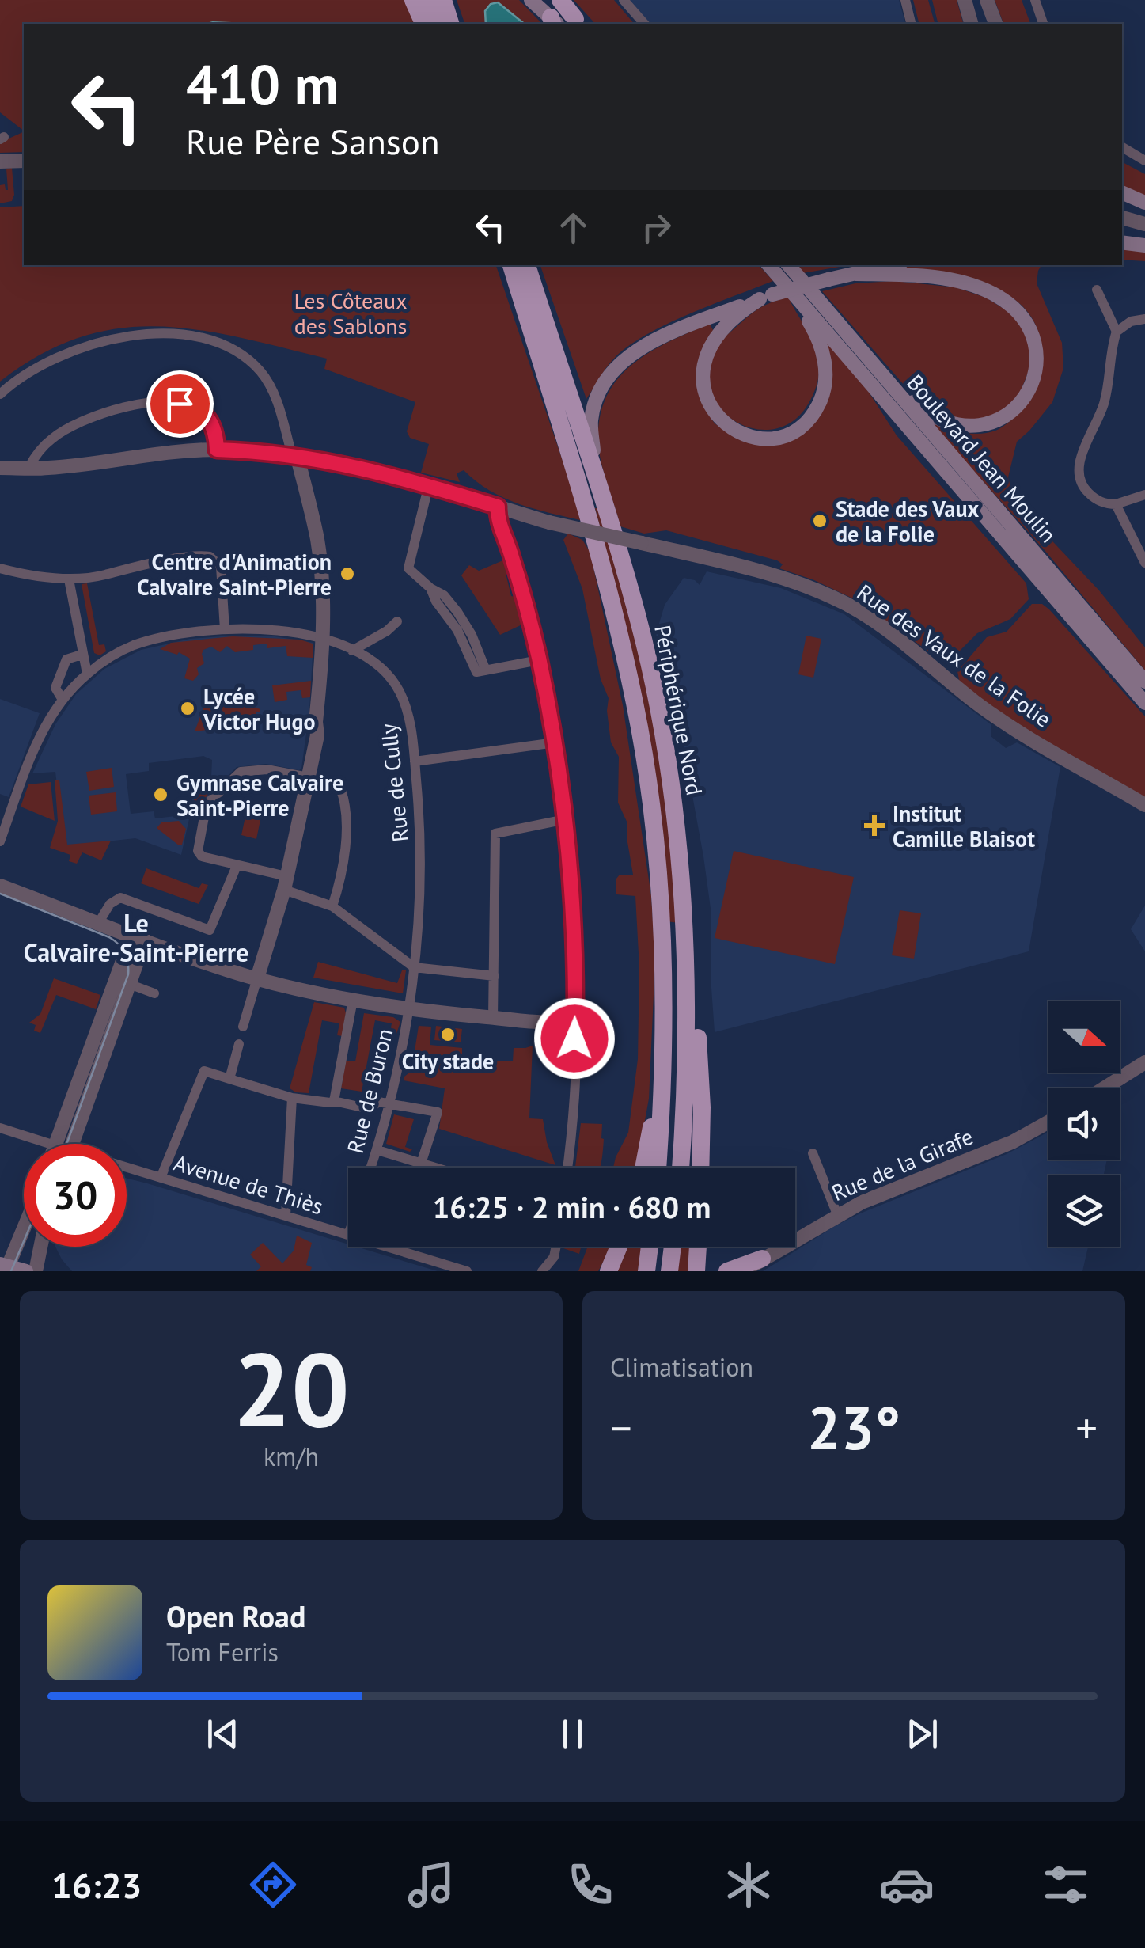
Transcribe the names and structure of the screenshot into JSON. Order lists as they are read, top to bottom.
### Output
{
  "streets": {
    "highway": ["Périphérique Nord"],
    "main road": ["Boulevard Jean Moulin"],
    "street": [
      "Rue des Vaux de la Folie",
      "Rue de Cully",
      "Rue de Buron",
      "Rue de la Girafe",
      "Avenue de Thiès"
    ]
  },
  "crossings": [
    ["Rue de Cully", "Rue de Buron"]
  ],
  "districts": ["Le Calvaire-Saint-Pierre"],
  "parks": ["Les Côteaux des Sablons"],
  "places": {
    "other": [
      "Stade des Vaux de la Folie",
      "Centre d'Animation Calvaire Saint-Pierre",
      "Lycée Victor Hugo",
      "Gymnase Calvaire Saint-Pierre",
      "City stade"
    ],
    "health": ["Institut Camille Blaisot"]
  },
  "north": "right",
  "page": {
    "turn": ["410 m", "Rue Père Sanson"],
    "limit": "30",
    "trip": "16:25 · 2 min · 680 m",
    "tile": [
      ["20", "km/h"],
      "Climatisation"
    ],
    "heat": ["−", "23°", "+"],
    "song": ["Open Road", "Tom Ferris"],
    "tabs": "16:23"
  }
}
